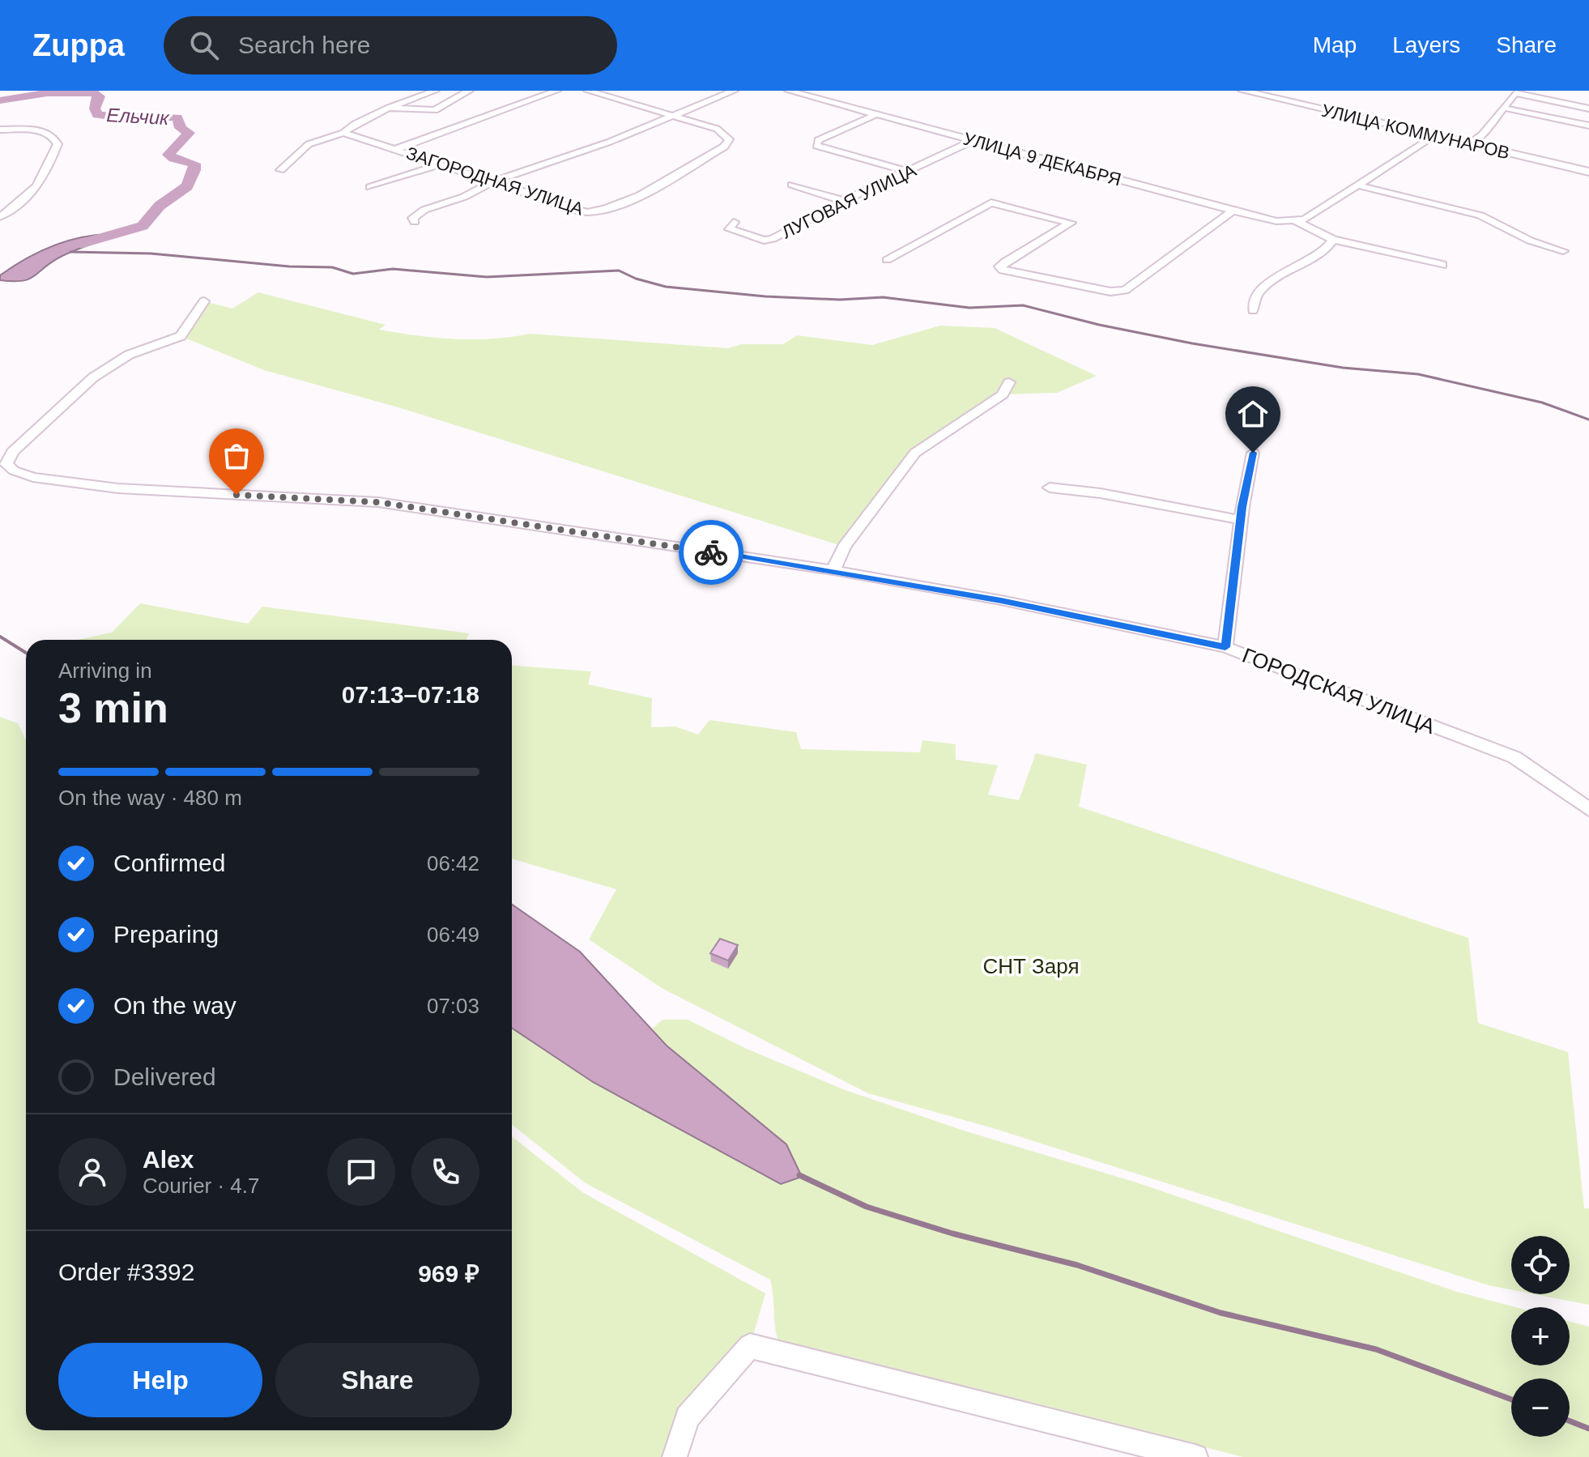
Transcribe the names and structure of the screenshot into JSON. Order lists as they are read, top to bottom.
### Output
{
  "streets": {
    "main road": ["УЛИЦА КОММУНАРОВ"],
    "street": [
      "УЛИЦА 9 ДЕКАБРЯ",
      "ЗАГОРОДНАЯ УЛИЦА",
      "ЛУГОВАЯ УЛИЦА",
      "ГОРОДСКАЯ УЛИЦА"
    ]
  },
  "crossings": [
    ["УЛИЦА 9 ДЕКАБРЯ", "ЛУГОВАЯ УЛИЦА"]
  ],
  "water": ["Ельчик"],
  "parks": ["СНТ Заря"],
  "page": {
    "header": "Zuppa",
    "search": "Search here",
    "nav": ["Map", "Layers", "Share"],
    "heading": ["3 min", "Arriving in", "07:13–07:18"],
    "panel": [
      "Alex",
      "Courier · 4.7",
      "Order #3392",
      "969 ₽"
    ],
    "bar": "On the way · 480 m",
    "list": [
      ["Confirmed", "06:42"],
      ["Preparing", "06:49"],
      ["On the way", "07:03"],
      "Delivered"
    ],
    "map_buttons": ["+", "−"],
    "buttons": ["Help", "Share"]
  }
}
